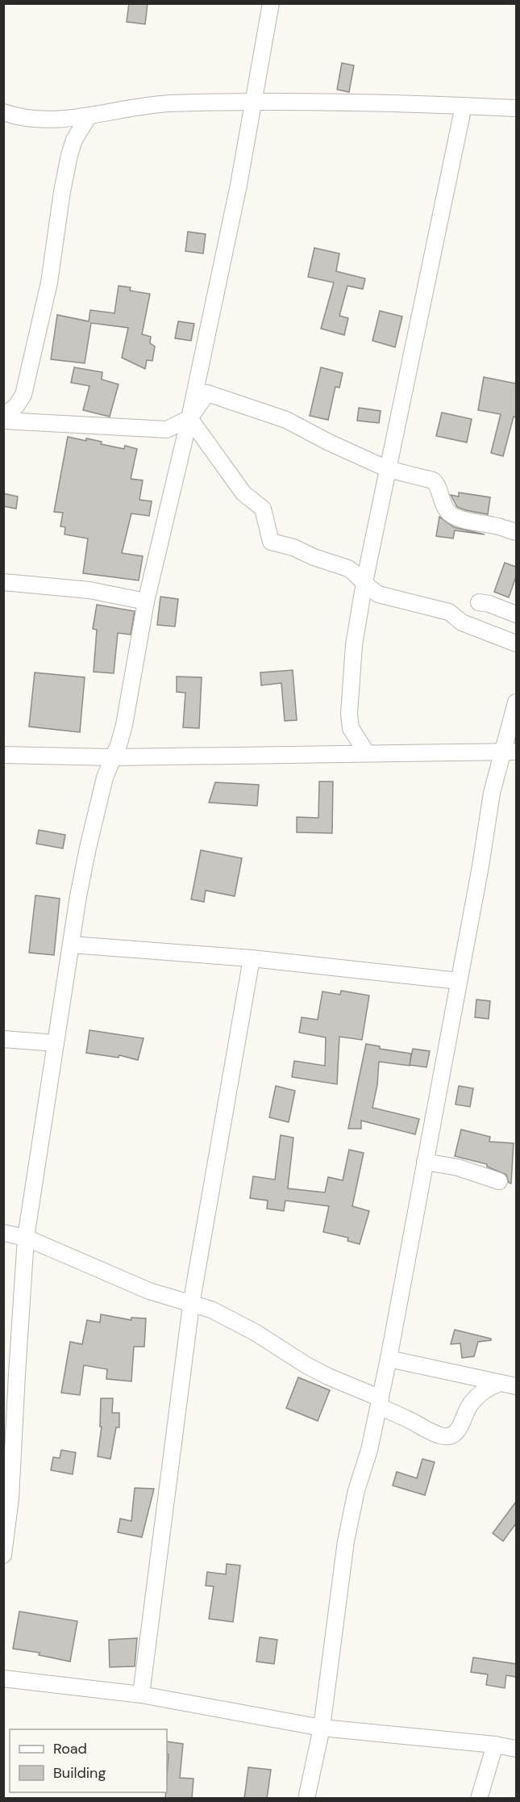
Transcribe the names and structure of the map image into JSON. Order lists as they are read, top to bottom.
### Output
{
  "legend": ["Road", "Building"]
}
